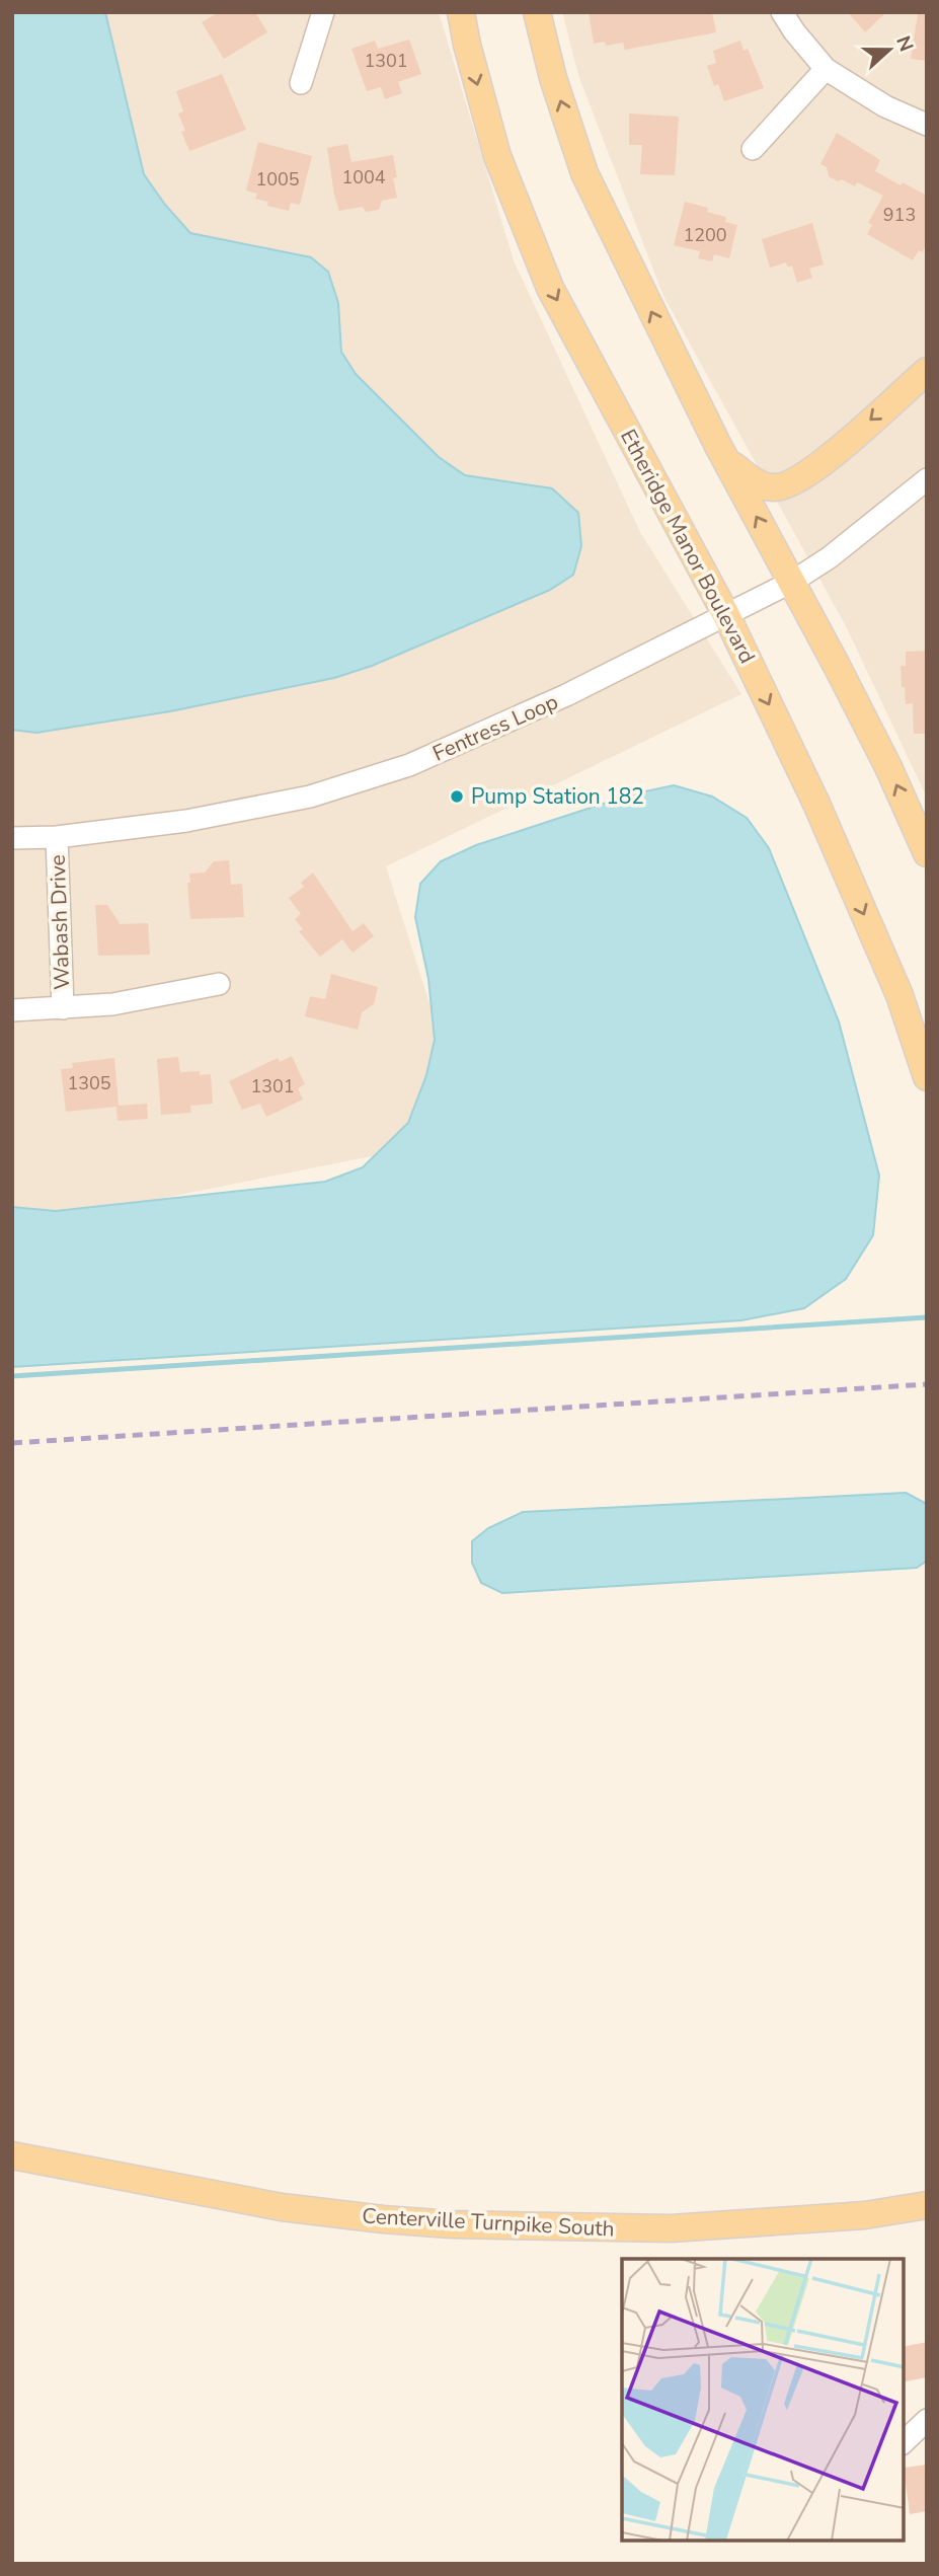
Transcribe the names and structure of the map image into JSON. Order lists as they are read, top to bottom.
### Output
{
  "streets": {
    "main road": ["Etheridge Manor Boulevard", "Centerville Turnpike South"],
    "street": ["Fentress Loop", "Wabash Drive"]
  },
  "crossings": [
    ["Etheridge Manor Boulevard", "Fentress Loop"],
    ["Fentress Loop", "Wabash Drive"]
  ],
  "places": ["Pump Station 182"],
  "house_numbers": [
    "1301",
    "1004",
    "1005",
    "913",
    "1200",
    "1305",
    "1301"
  ],
  "north": "right"
}
